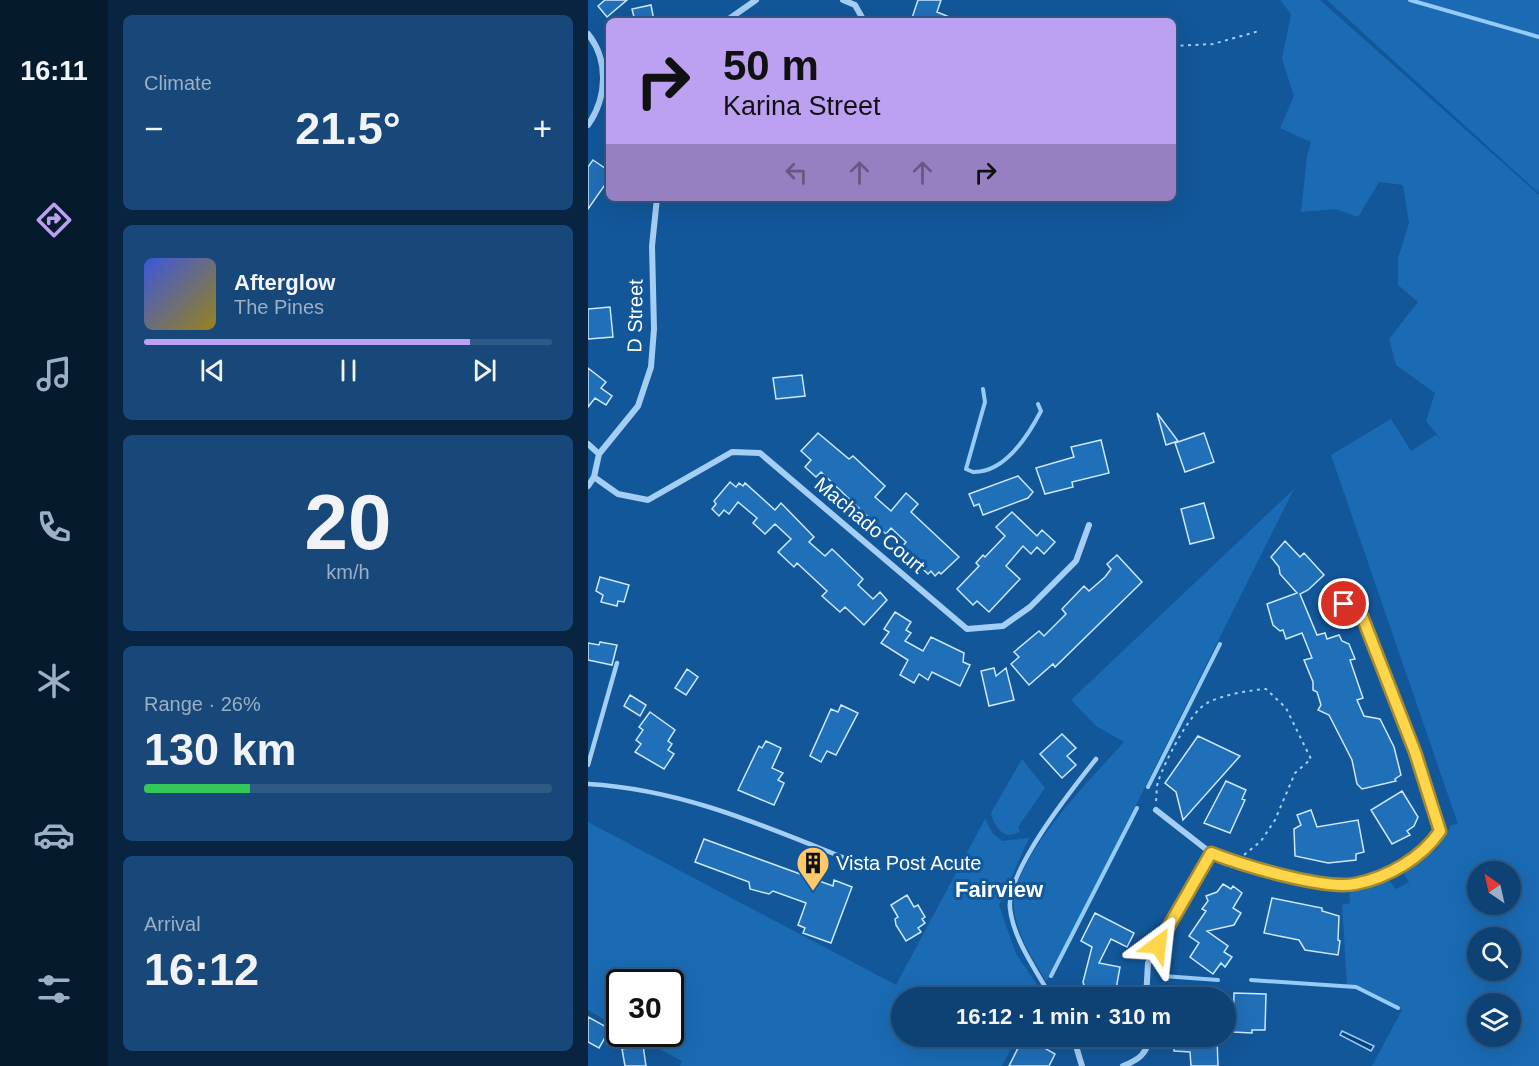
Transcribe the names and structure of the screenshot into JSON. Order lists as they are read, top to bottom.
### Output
{
  "streets": {
    "street": ["D Street", "Machado Court"]
  },
  "districts": ["Fairview"],
  "places": {
    "building": ["Vista Post Acute"]
  },
  "north": "top left",
  "page": {
    "tabs": "16:11",
    "tile": [
      "Climate",
      ["20", "km/h"],
      ["Range · 26%", "130 km"],
      ["Arrival", "16:12"]
    ],
    "turn": ["50 m", "Karina Street"],
    "heat": ["−", "21.5°", "+"],
    "song": ["Afterglow", "The Pines"],
    "limit": "30",
    "trip": "16:12 · 1 min · 310 m"
  }
}
